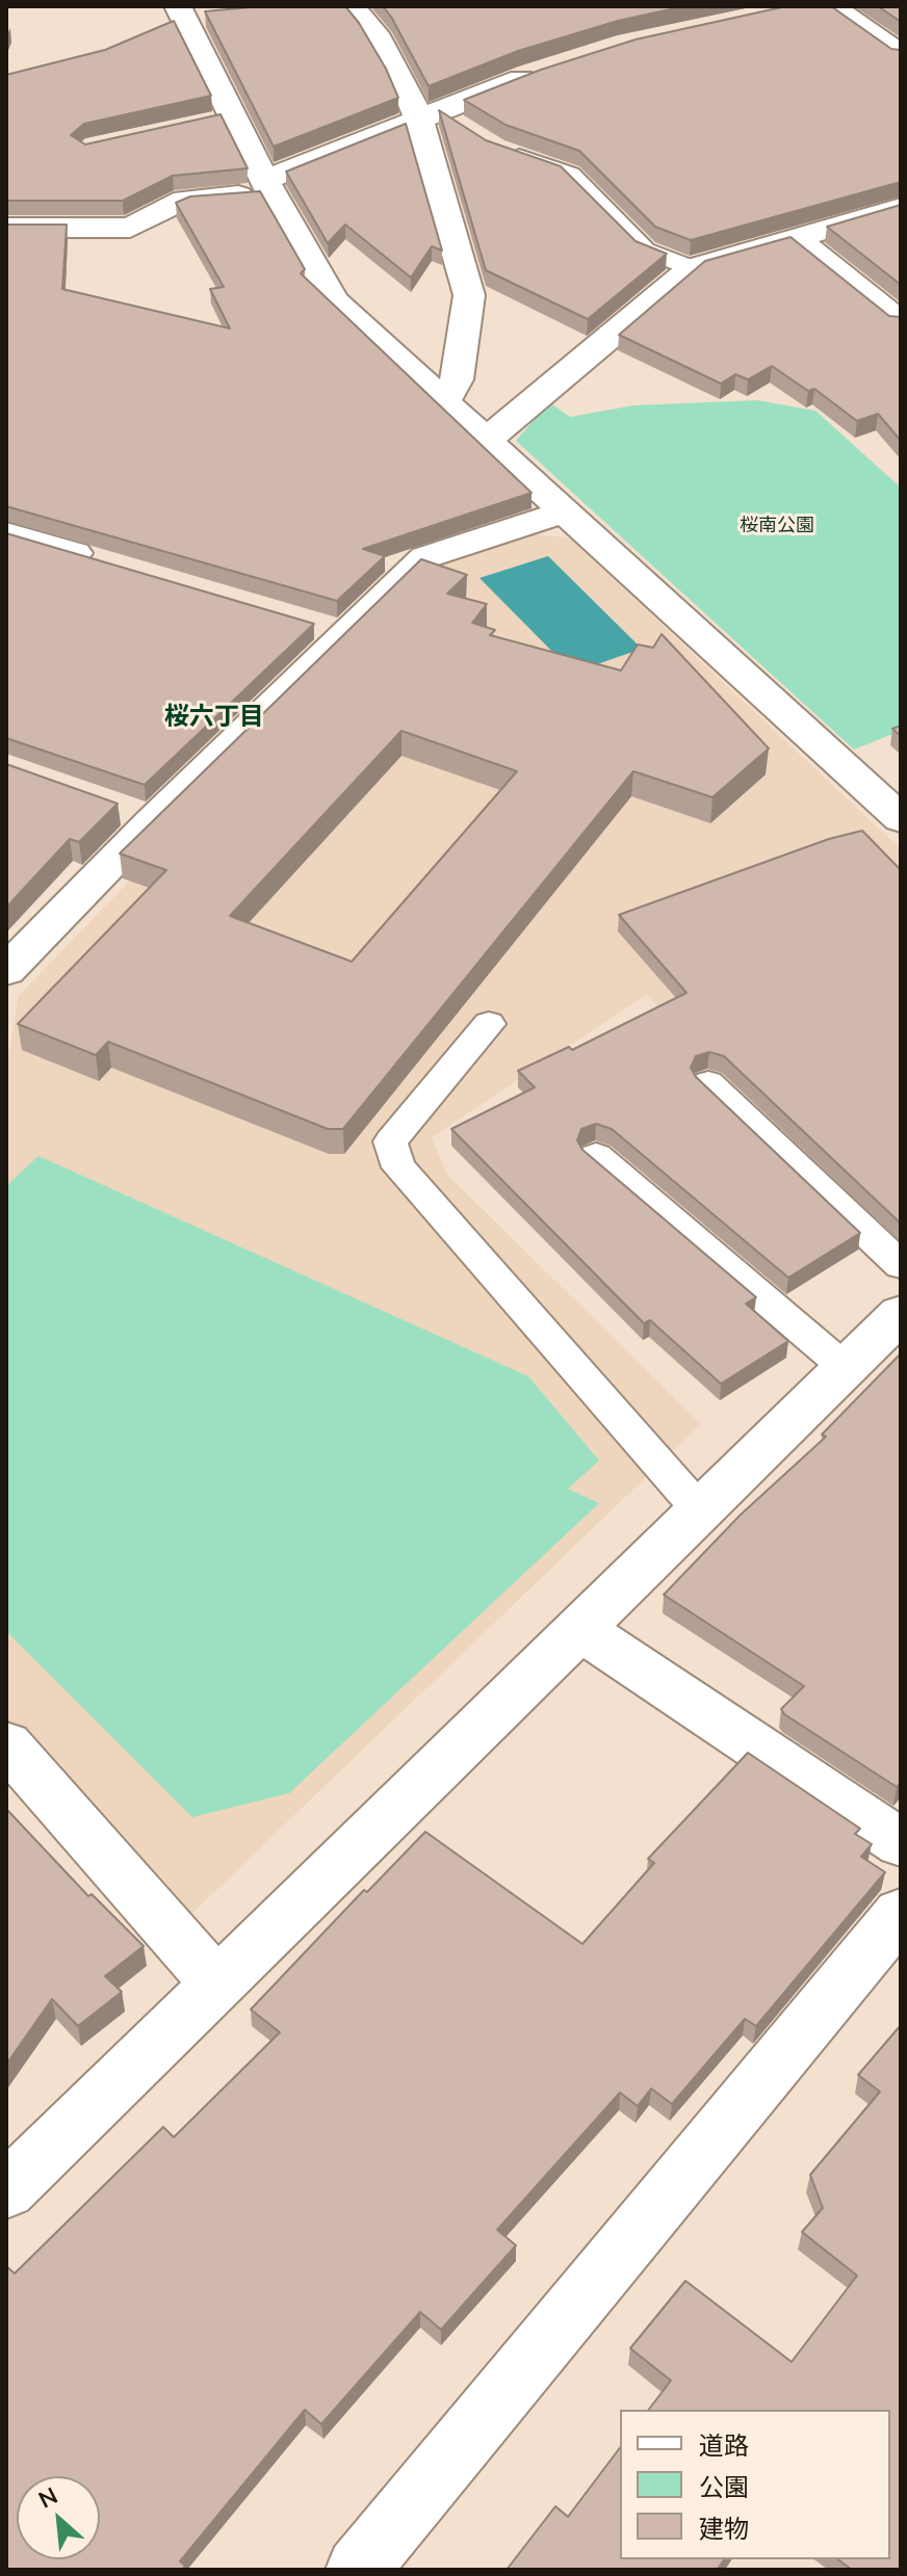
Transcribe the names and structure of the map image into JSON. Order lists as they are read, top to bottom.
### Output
{
  "districts": ["桜六丁目"],
  "parks": ["桜南公園"],
  "legend": ["道路", "公園", "建物"],
  "north": "top left"
}
